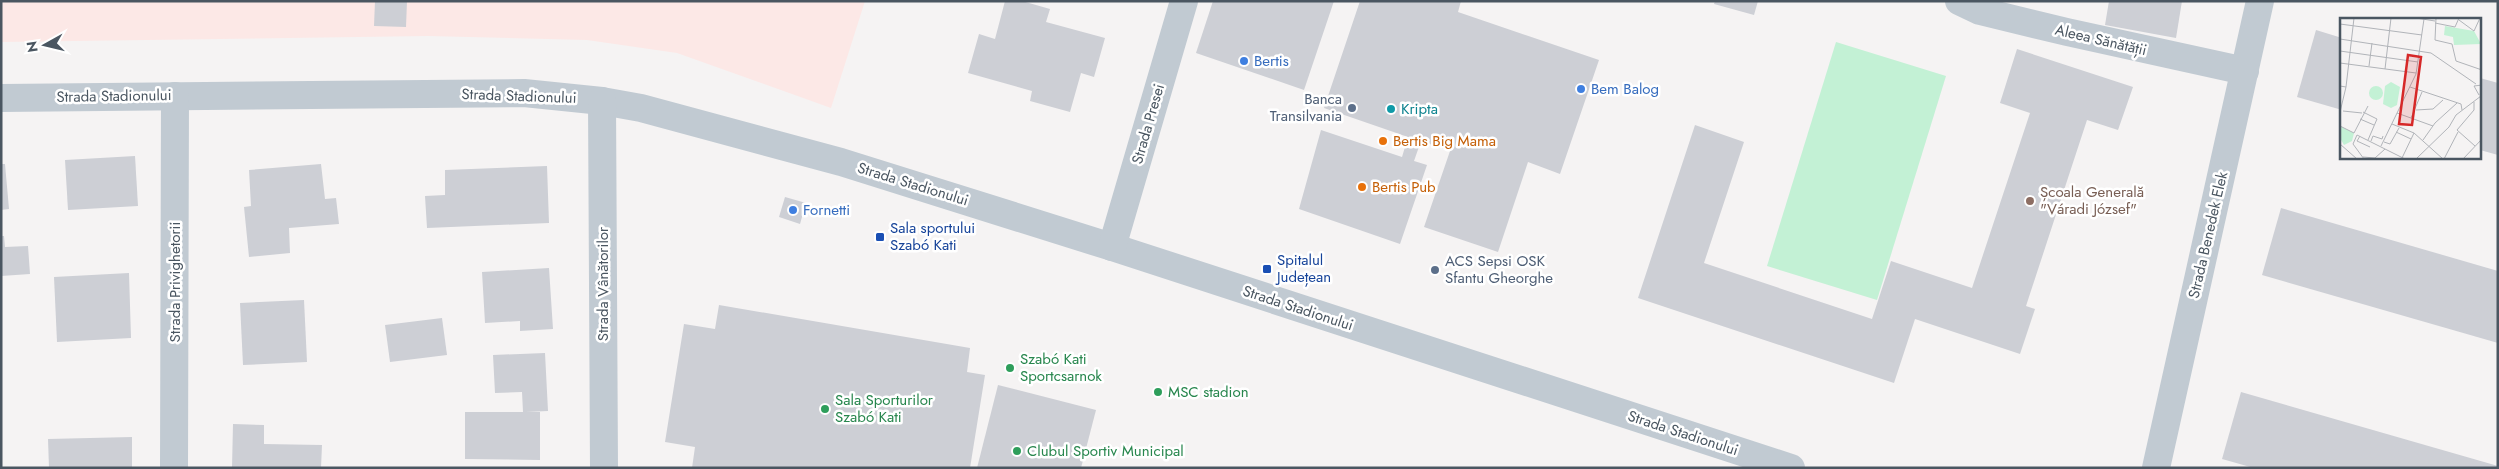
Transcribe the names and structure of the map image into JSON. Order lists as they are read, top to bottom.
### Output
{
  "streets": {
    "street": [
      "Aleea Sănătății",
      "Strada Stadionului",
      "Strada Presei",
      "Strada Benedek Elek",
      "Strada Privighetorii",
      "Strada Vânătorilor"
    ]
  },
  "crossings": [
    ["Aleea Sănătății", "Strada Benedek Elek"],
    ["Strada Stadionului", "Strada Presei"],
    ["Strada Stadionului", "Strada Privighetorii"],
    ["Strada Stadionului", "Strada Vânătorilor"]
  ],
  "places": {
    "other": [
      "Bertis",
      "Bem Balog",
      "Banca Transilvania",
      "Kripta",
      "Bertis Big Mama",
      "Bertis Pub",
      "Școala Generală \"Váradi József\"",
      "Fornetti",
      "ACS Sepsi OSK Sfantu Gheorghe",
      "Szabó Kati Sportcsarnok",
      "MSC stadion",
      "Sala Sporturilor Szabó Kati",
      "Clubul Sportiv Municipal"
    ],
    "transit": ["Sala sportului Szabó Kati", "Spitalul Județean"]
  },
  "north": "left"
}
